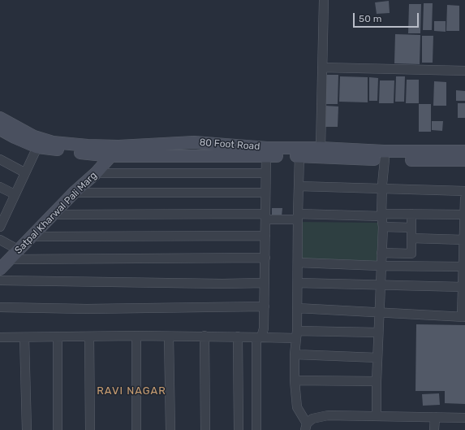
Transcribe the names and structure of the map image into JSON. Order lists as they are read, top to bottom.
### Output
{
  "streets": {
    "street": ["80 Foot Road", "Satpal Kharwal Pali Marg"]
  },
  "crossings": [
    ["80 Foot Road", "Satpal Kharwal Pali Marg"]
  ],
  "districts": ["RAVI NAGAR"],
  "scale_bar": "50 m"
}
